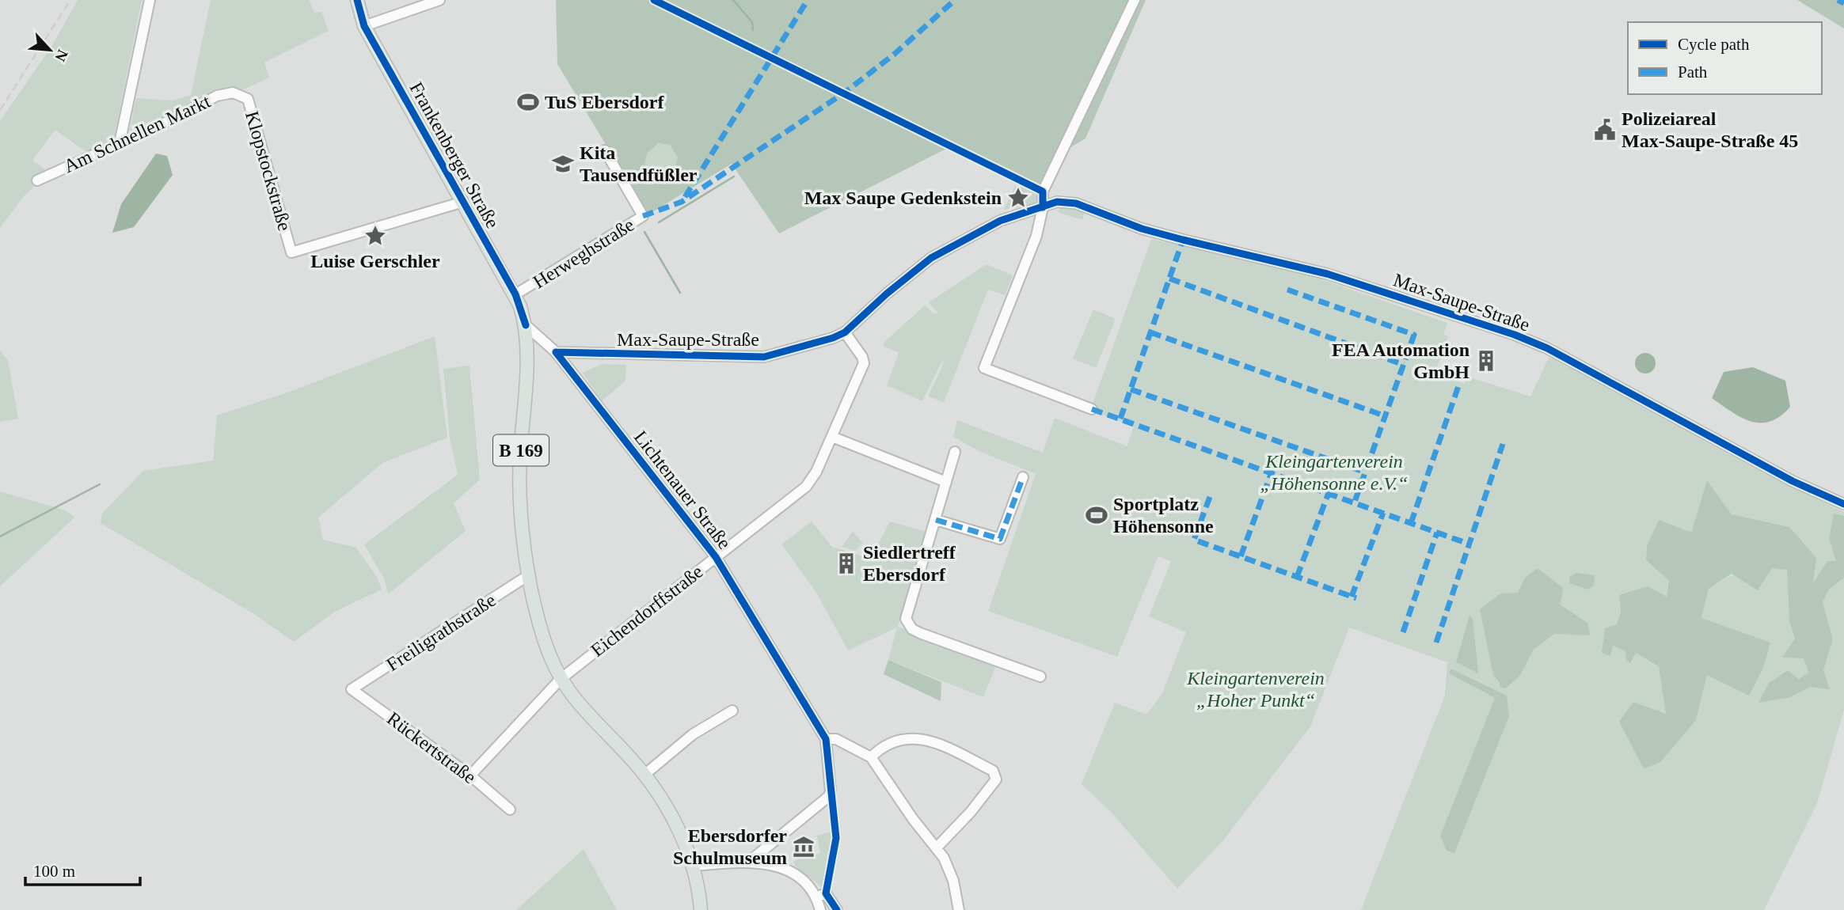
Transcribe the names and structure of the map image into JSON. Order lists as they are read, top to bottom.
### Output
{
  "streets": {
    "main road": ["Frankenberger Straße", "B 169"],
    "street": [
      "Am Schnellen Markt",
      "Klopstockstraße",
      "Herweghstraße",
      "Max-Saupe-Straße",
      "Lichtenauer Straße",
      "Eichendorffstraße",
      "Freiligrathstraße",
      "Rückertstraße"
    ]
  },
  "crossings": [
    ["Am Schnellen Markt", "Klopstockstraße"],
    ["Frankenberger Straße", "Klopstockstraße"],
    ["Frankenberger Straße", "Herweghstraße"],
    ["Frankenberger Straße", "Lichtenauer Straße"],
    ["Frankenberger Straße", "Eichendorffstraße"],
    ["Frankenberger Straße", "Freiligrathstraße"],
    ["Max-Saupe-Straße", "Lichtenauer Straße"],
    ["Max-Saupe-Straße", "Eichendorffstraße"],
    ["Lichtenauer Straße", "Eichendorffstraße"],
    ["Eichendorffstraße", "Rückertstraße"],
    ["Freiligrathstraße", "Rückertstraße"]
  ],
  "parks": ["Kleingartenverein „Höhensonne e.V.“", "Kleingartenverein „Hoher Punkt“"],
  "places": {
    "sports": ["TuS Ebersdorf", "Sportplatz Höhensonne"],
    "public building": ["Polizeiareal Max-Saupe-Straße 45"],
    "school or university": ["Kita Tausendfüßler"],
    "place": ["Max Saupe Gedenkstein", "Luise Gerschler"],
    "building": ["FEA Automation GmbH", "Siedlertreff Ebersdorf"],
    "museum": ["Ebersdorfer Schulmuseum"]
  },
  "legend": ["Cycle path", "Path"],
  "scale_bar": "100 m",
  "north": "bottom right"
}
